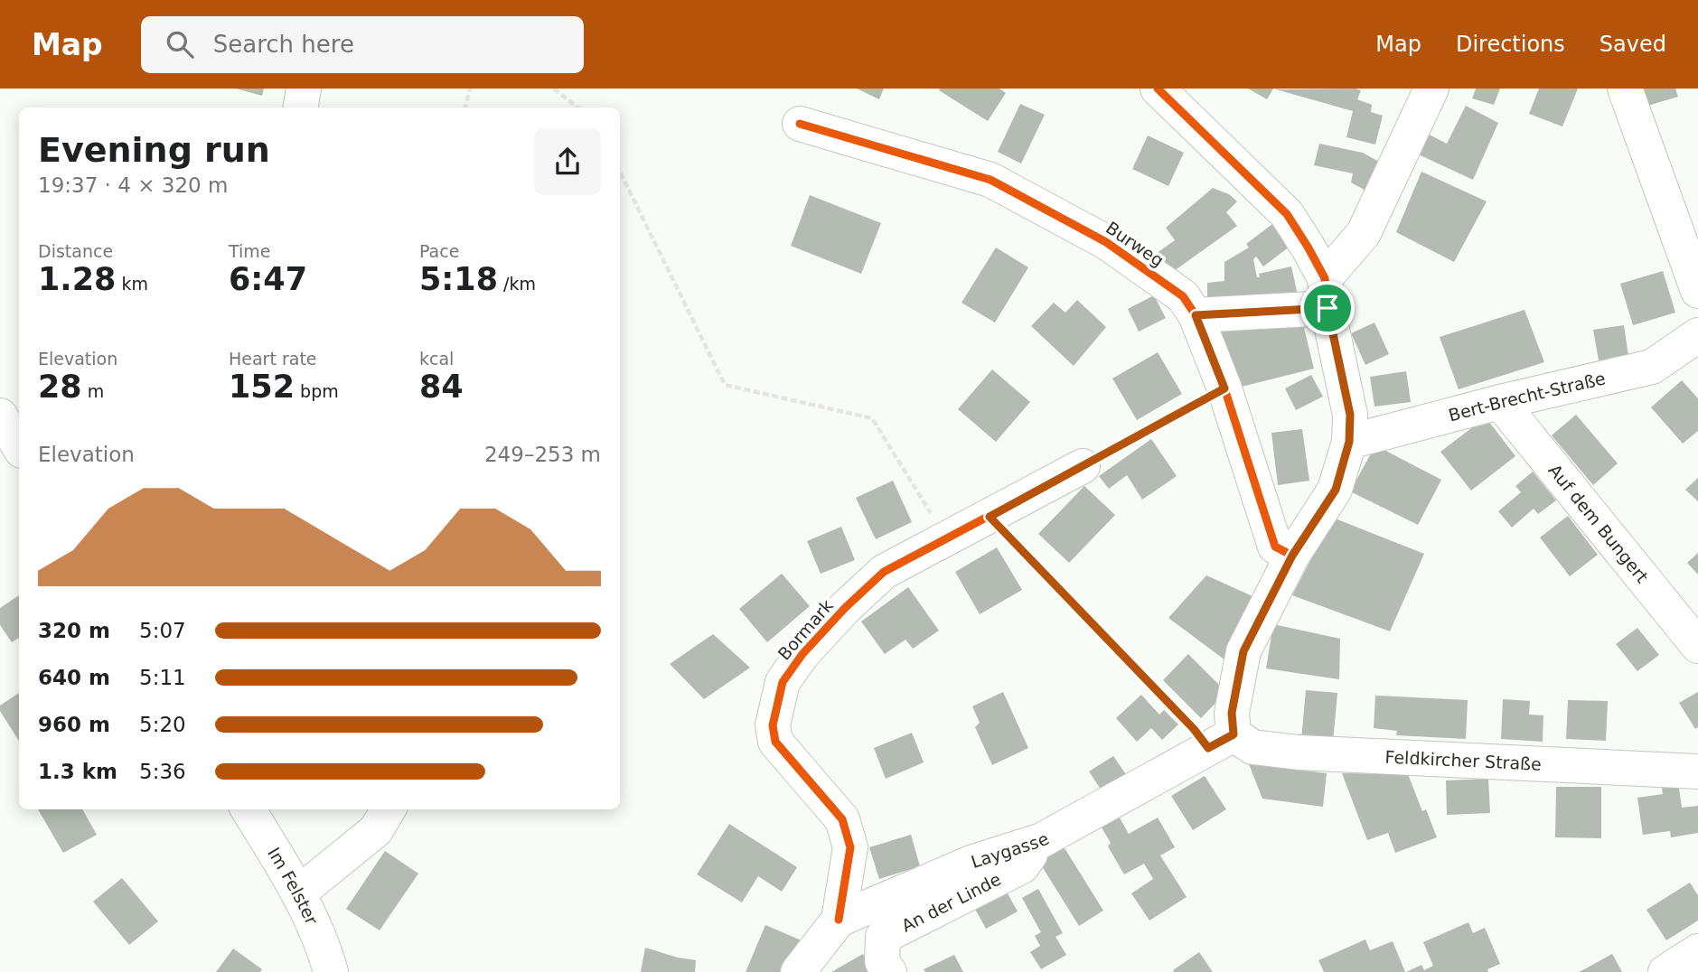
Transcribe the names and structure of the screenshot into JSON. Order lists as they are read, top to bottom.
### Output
{
  "streets": {
    "street": [
      "Burweg",
      "Bert-Brecht-Straße",
      "Auf dem Bungert",
      "Bormark",
      "Feldkircher Straße",
      "Laygasse",
      "Im Felster",
      "An der Linde"
    ]
  },
  "crossings": [
    ["Bert-Brecht-Straße", "Auf dem Bungert"],
    ["Bormark", "Laygasse"],
    ["Feldkircher Straße", "Laygasse"],
    ["Laygasse", "An der Linde"]
  ],
  "page": {
    "header": "Map",
    "search": "Search here",
    "nav": ["Map", "Directions", "Saved"],
    "heading": ["Evening run", "19:37 · 4 × 320 m"],
    "stats": [
      ["Distance", "1.28 km"],
      ["Time", "6:47"],
      ["Pace", "5:18 /km"],
      ["Elevation", "28 m"],
      ["Heart rate", "152 bpm"],
      ["kcal", "84"]
    ],
    "chart": ["Elevation", "249–253 m"],
    "list": [
      {
        "name": "320 m",
        "note": "5:07"
      },
      {
        "name": "640 m",
        "note": "5:11"
      },
      {
        "name": "960 m",
        "note": "5:20"
      },
      {
        "name": "1.3 km",
        "note": "5:36"
      }
    ]
  }
}
